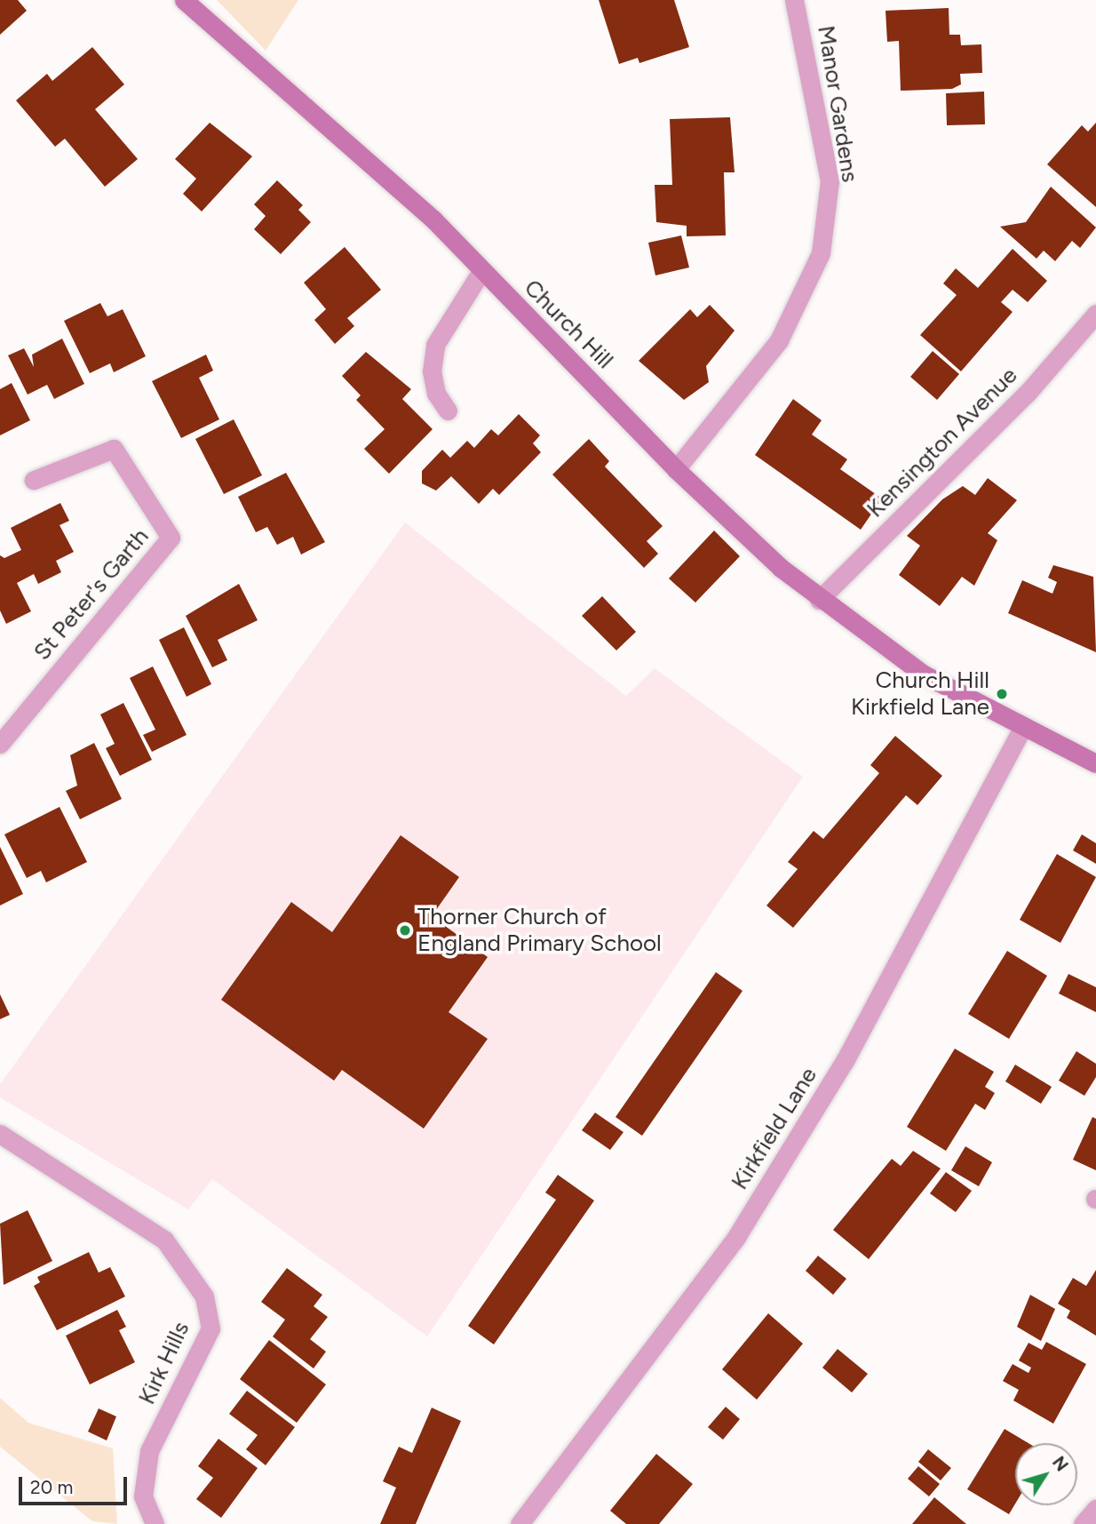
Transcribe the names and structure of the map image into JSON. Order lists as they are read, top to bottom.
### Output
{
  "streets": {
    "street": [
      "Manor Gardens",
      "Church Hill",
      "Kensington Avenue",
      "St Peter's Garth",
      "Kirkfield Lane",
      "Kirk Hills"
    ]
  },
  "crossings": [
    ["Manor Gardens", "Church Hill"],
    ["Church Hill", "Kensington Avenue"],
    ["Church Hill", "Kirkfield Lane"]
  ],
  "places": ["Church Hill Kirkfield Lane", "Thorner Church of England Primary School"],
  "scale_bar": "20 m",
  "north": "top right"
}
